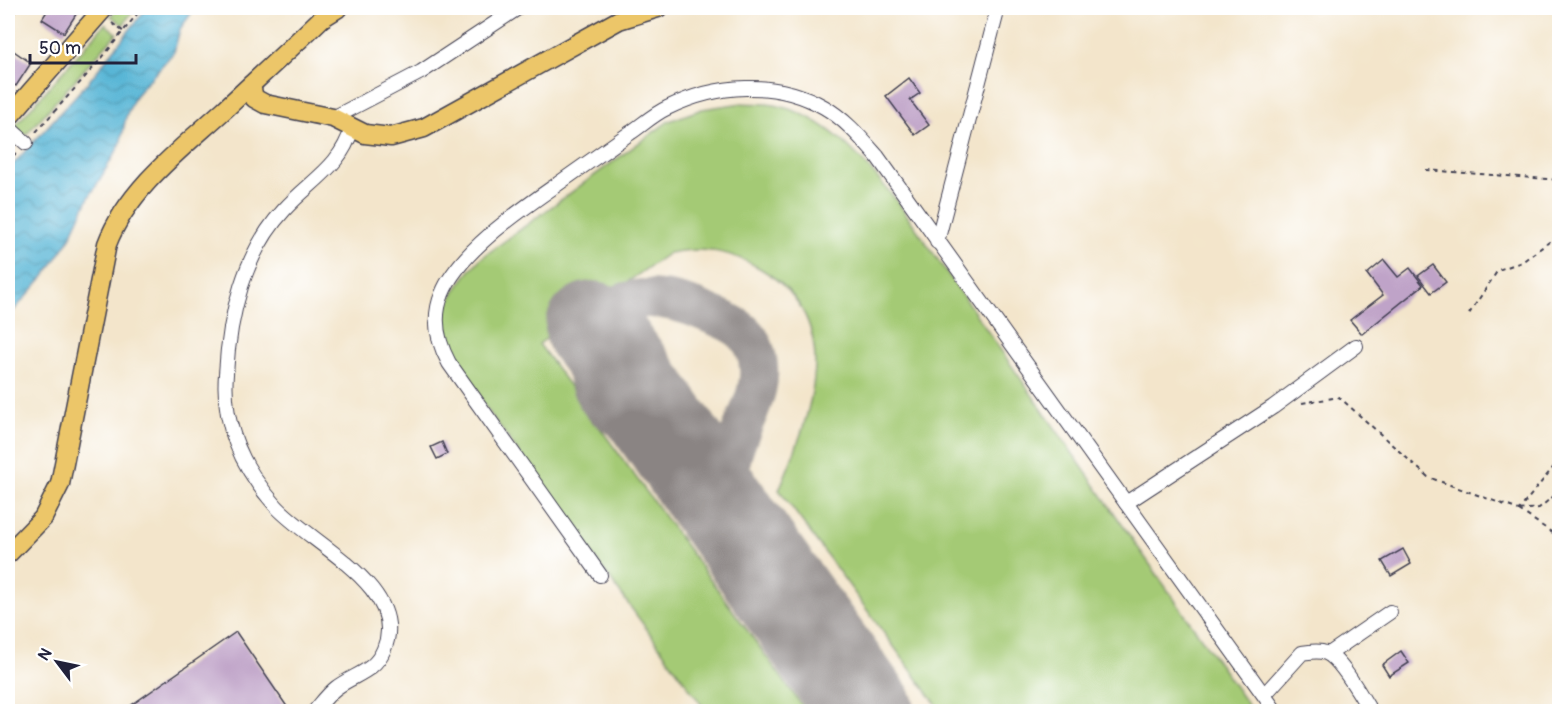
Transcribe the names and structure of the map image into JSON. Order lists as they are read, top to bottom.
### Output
{
  "scale_bar": "50 m",
  "north": "top left"
}
